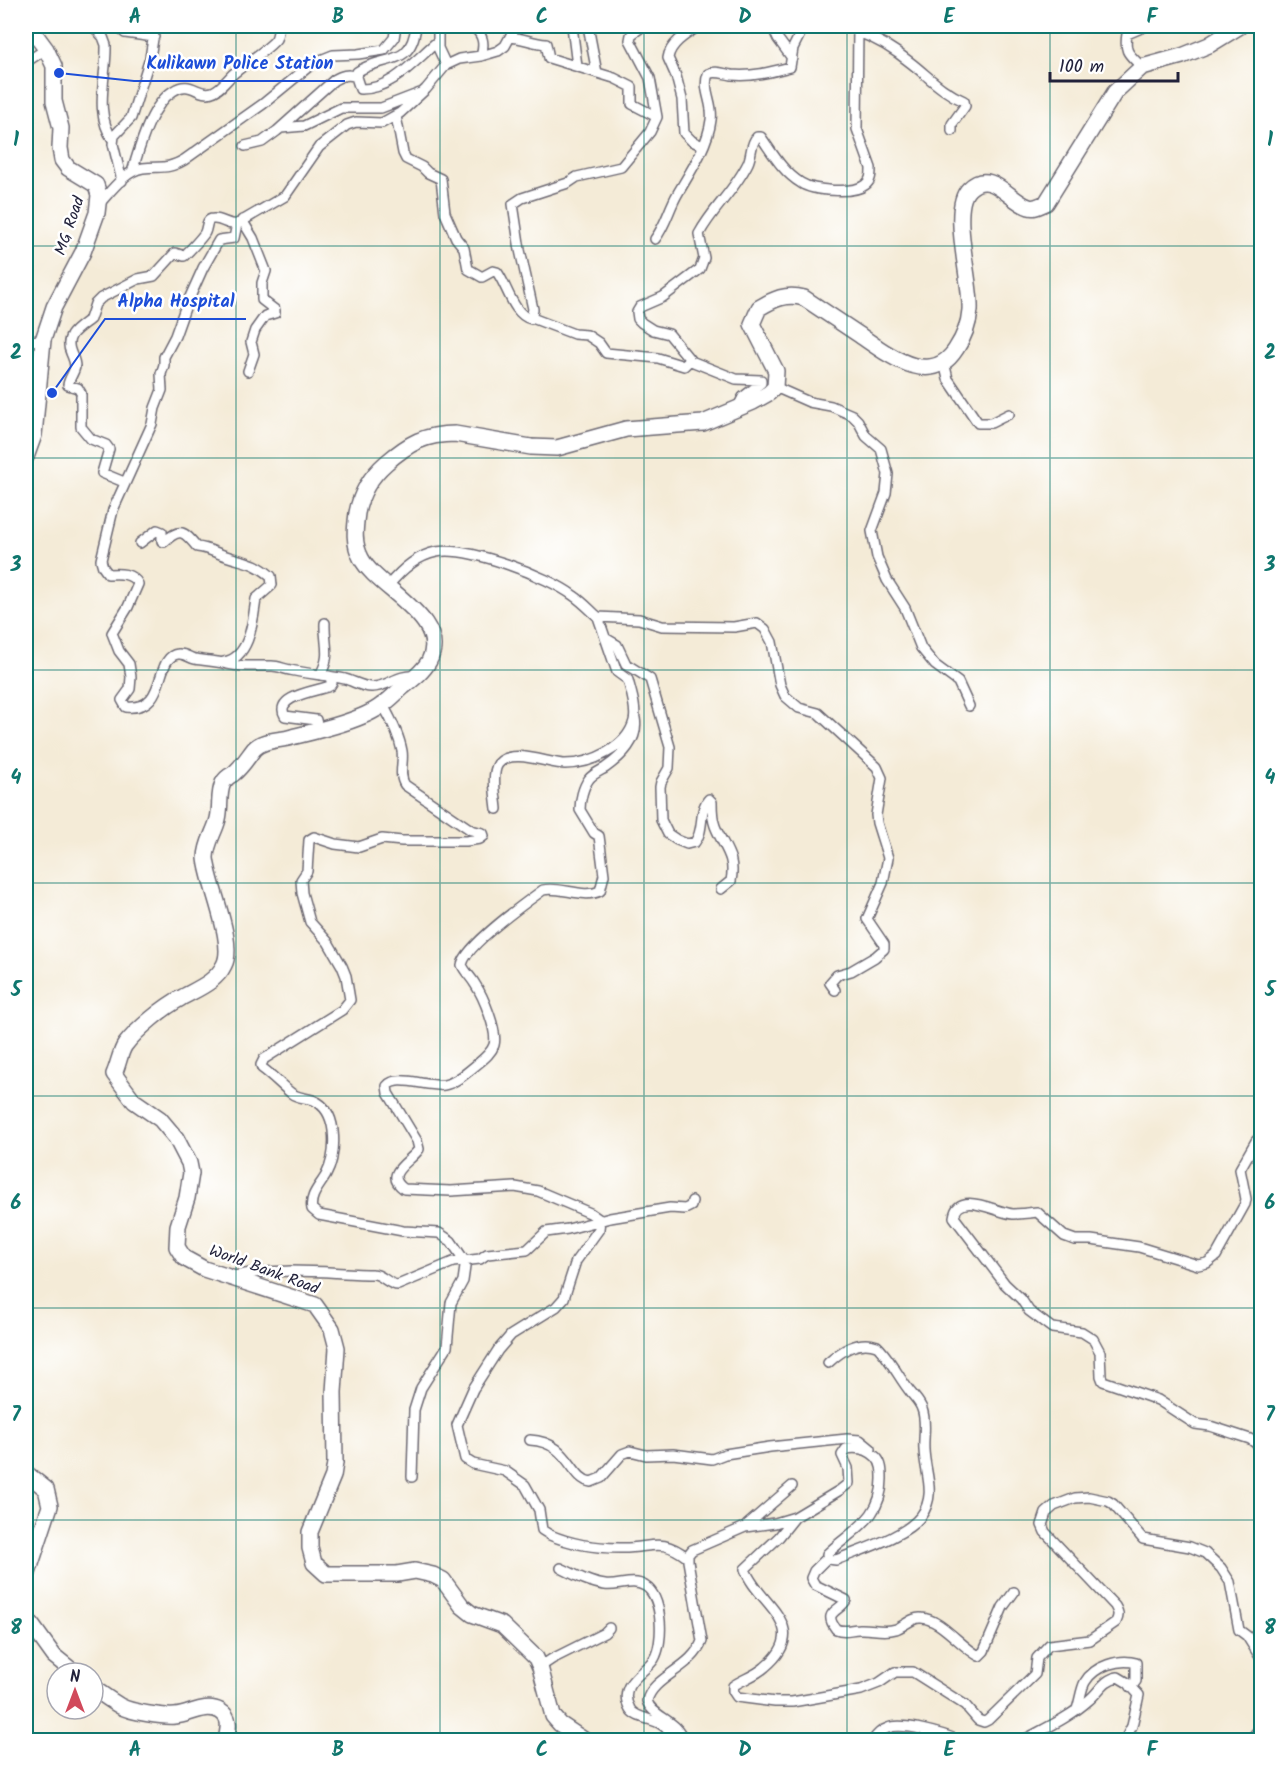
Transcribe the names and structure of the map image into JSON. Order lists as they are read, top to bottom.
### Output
{
  "streets": {
    "main road": ["MG Road", "World Bank Road"]
  },
  "places": ["Kulikawn Police Station", "Alpha Hospital"],
  "scale_bar": "100 m",
  "north": "top",
  "grid": {
    "columns": [
      "A",
      "B",
      "C",
      "D",
      "E",
      "F"
    ],
    "rows": [
      "1",
      "2",
      "3",
      "4",
      "5",
      "6",
      "7",
      "8"
    ]
  }
}
